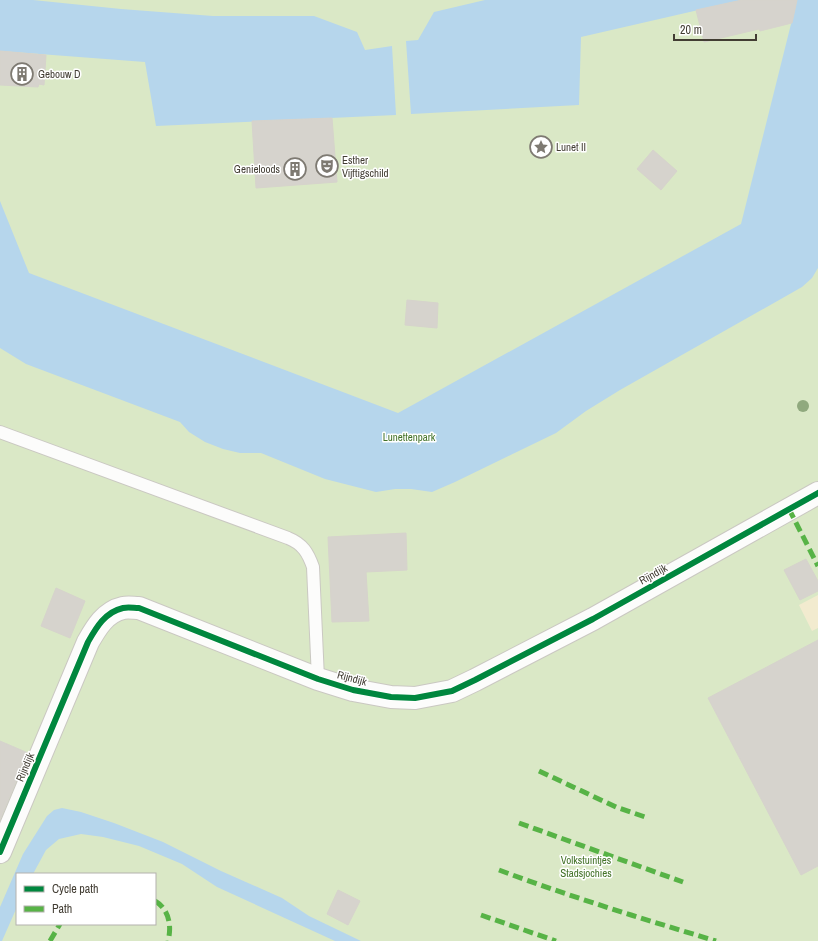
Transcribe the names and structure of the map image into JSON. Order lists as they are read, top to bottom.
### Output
{
  "streets": {
    "street": ["Rijndijk"]
  },
  "parks": ["Lunettenpark", "Volkstuintjes Stadsjochies"],
  "places": {
    "building": ["Gebouw D", "Genieloods"],
    "place": ["Lunet II"],
    "theatre": ["Esther Vijftigschild"]
  },
  "legend": ["Cycle path", "Path"],
  "scale_bar": "20 m"
}
